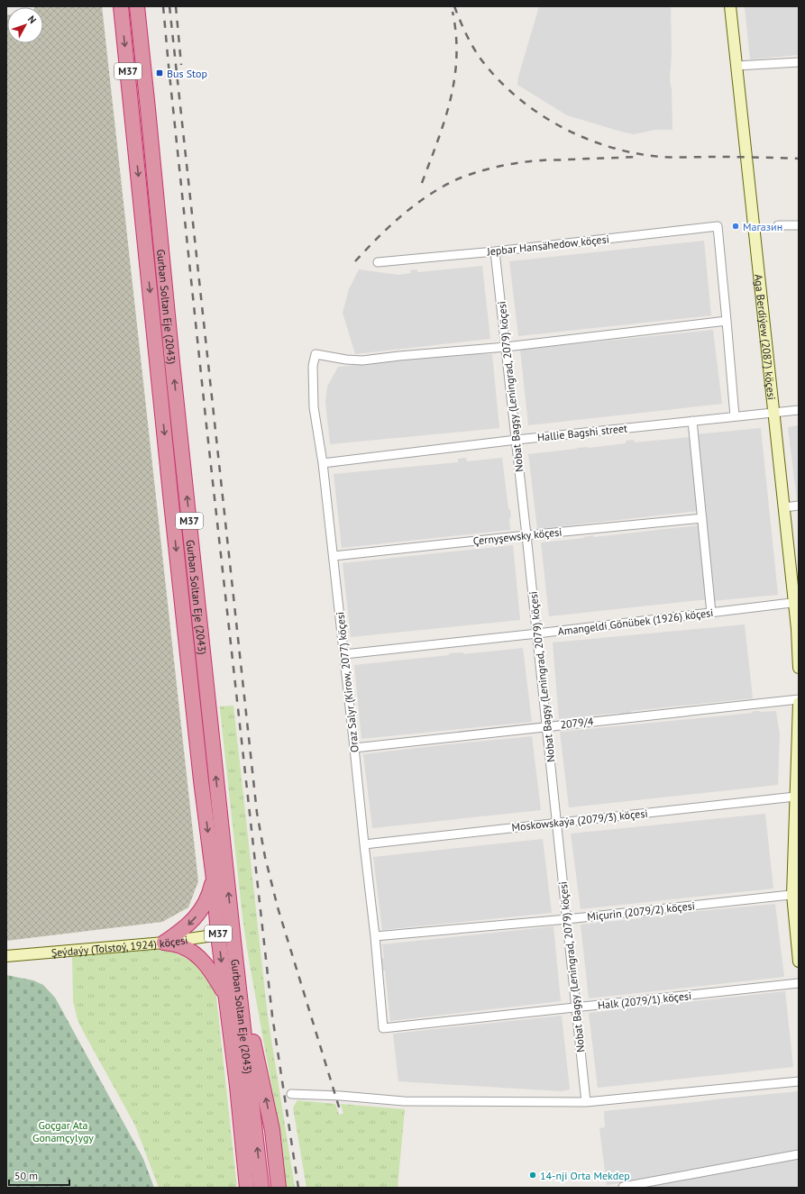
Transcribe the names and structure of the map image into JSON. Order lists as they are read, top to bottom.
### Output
{
  "streets": {
    "highway": ["M37", "Gurban Soltan Eje (2043)"],
    "street": [
      "Jepbar Hansähedow köçesi",
      "Aga Berdiýew (2087) köçesi",
      "Nobat Bagşy (Leningrad, 2079) köçesi",
      "Hallie Bagshi street",
      "Çernyşewsky köçesi",
      "Amangeldi Gönübek (1926) köçesi",
      "Oraz Salyr (Kirow, 2077) köçesi",
      "2079/4",
      "Moskowskaýa (2079/3) köçesi",
      "Miçurin (2079/2) köçesi",
      "Şeýdaýy (Tolstoý, 1924) köçesi",
      "Halk (2079/1) köçesi"
    ]
  },
  "crossings": [
    ["Jepbar Hansähedow köçesi", "Nobat Bagşy (Leningrad, 2079) köçesi"],
    ["Gurban Soltan Eje (2043)", "Şeýdaýy (Tolstoý, 1924) köçesi"],
    ["Aga Berdiýew (2087) köçesi", "Hallie Bagshi street"],
    ["Aga Berdiýew (2087) köçesi", "Amangeldi Gönübek (1926) köçesi"],
    ["Nobat Bagşy (Leningrad, 2079) köçesi", "Hallie Bagshi street"],
    ["Nobat Bagşy (Leningrad, 2079) köçesi", "Çernyşewsky köçesi"],
    ["Nobat Bagşy (Leningrad, 2079) köçesi", "Amangeldi Gönübek (1926) köçesi"],
    ["Nobat Bagşy (Leningrad, 2079) köçesi", "Oraz Salyr (Kirow, 2077) köçesi"],
    ["Nobat Bagşy (Leningrad, 2079) köçesi", "2079/4"],
    ["Nobat Bagşy (Leningrad, 2079) köçesi", "Moskowskaýa (2079/3) köçesi"],
    ["Nobat Bagşy (Leningrad, 2079) köçesi", "Miçurin (2079/2) köçesi"],
    ["Nobat Bagşy (Leningrad, 2079) köçesi", "Halk (2079/1) köçesi"],
    ["Hallie Bagshi street", "Oraz Salyr (Kirow, 2077) köçesi"],
    ["Çernyşewsky köçesi", "Oraz Salyr (Kirow, 2077) köçesi"],
    ["Amangeldi Gönübek (1926) köçesi", "Oraz Salyr (Kirow, 2077) köçesi"],
    ["Oraz Salyr (Kirow, 2077) köçesi", "2079/4"],
    ["Oraz Salyr (Kirow, 2077) köçesi", "Moskowskaýa (2079/3) köçesi"],
    ["Oraz Salyr (Kirow, 2077) köçesi", "Miçurin (2079/2) köçesi"],
    ["Oraz Salyr (Kirow, 2077) köçesi", "Halk (2079/1) köçesi"]
  ],
  "parks": ["Goçgar Ata Gonamçylygy"],
  "places": {
    "transit": ["Bus Stop"],
    "other": ["Магазин", "14-nji Orta Mekdep"]
  },
  "scale_bar": "50 m",
  "north": "top right"
}
